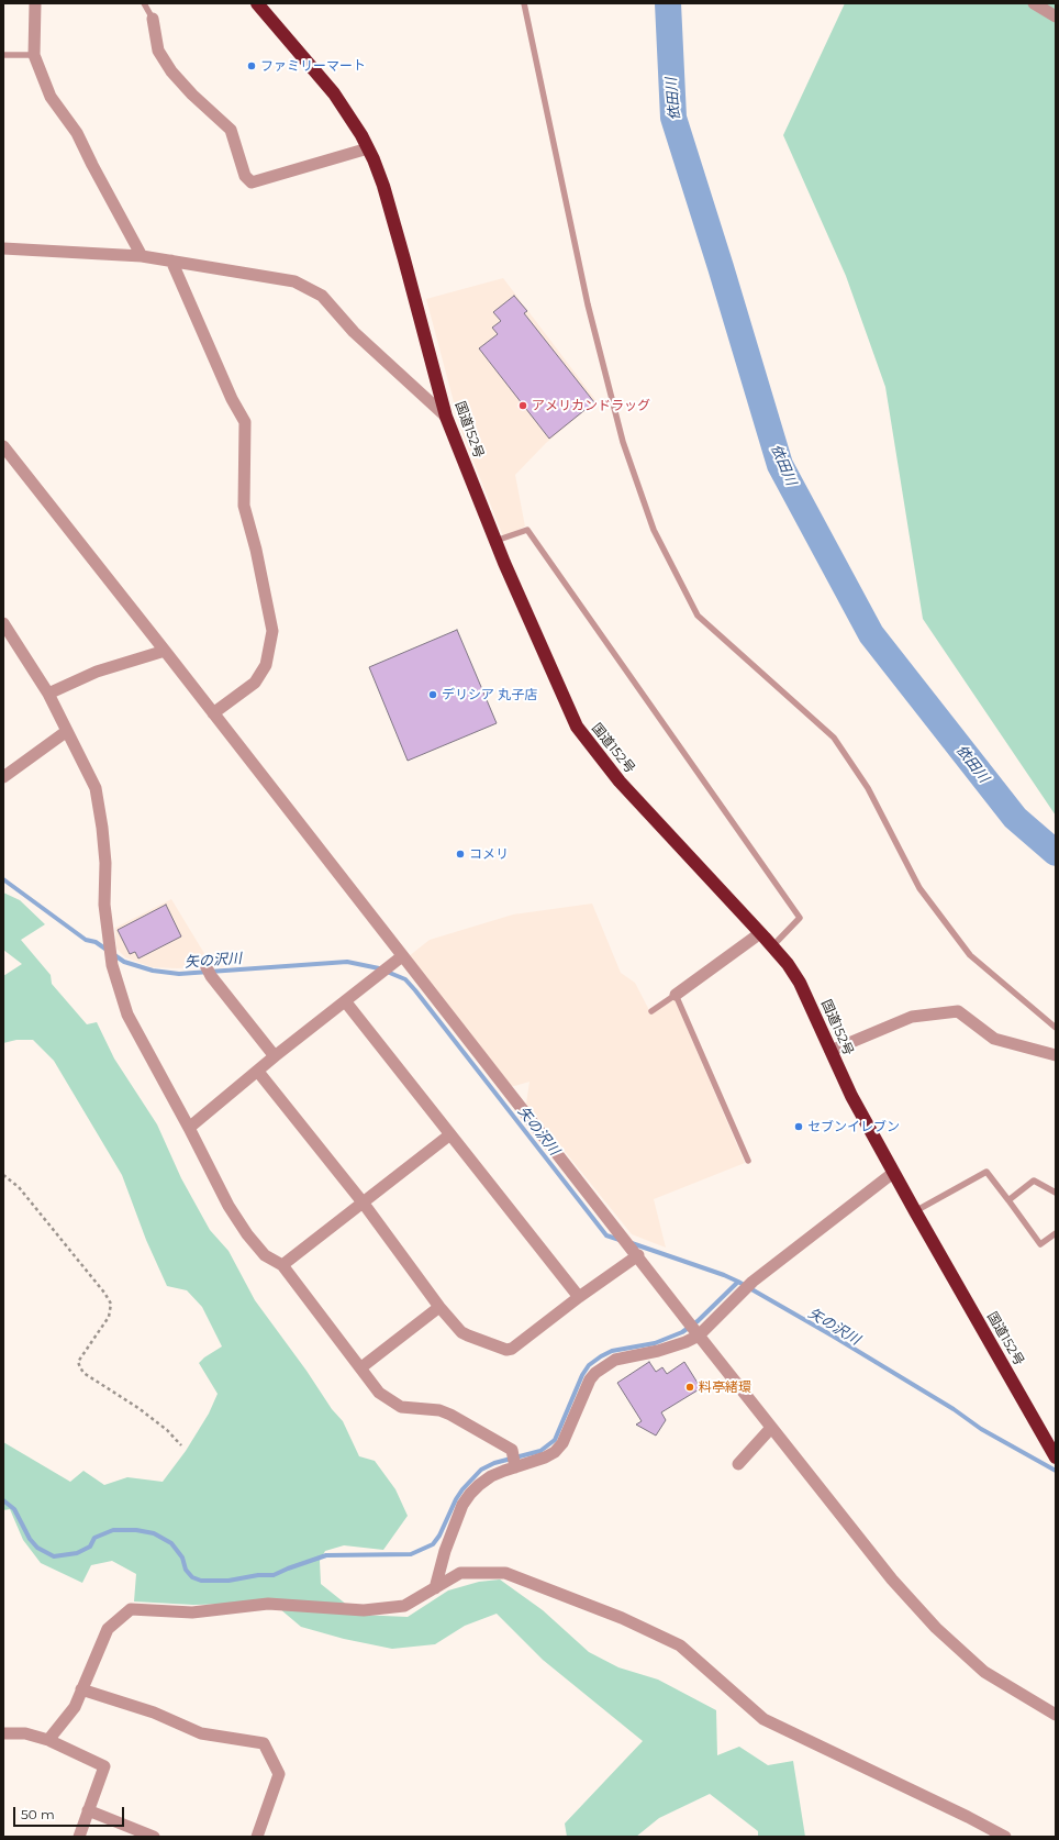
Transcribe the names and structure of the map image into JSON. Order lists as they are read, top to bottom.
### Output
{
  "streets": {
    "highway": ["国道152号"]
  },
  "water": ["依田川", "矢の沢川"],
  "places": [
    "ファミリーマート",
    "アメリカンドラッグ",
    "デリシア 丸子店",
    "コメリ",
    "セブンイレブン",
    "料亭緒環"
  ],
  "scale_bar": "50 m"
}
